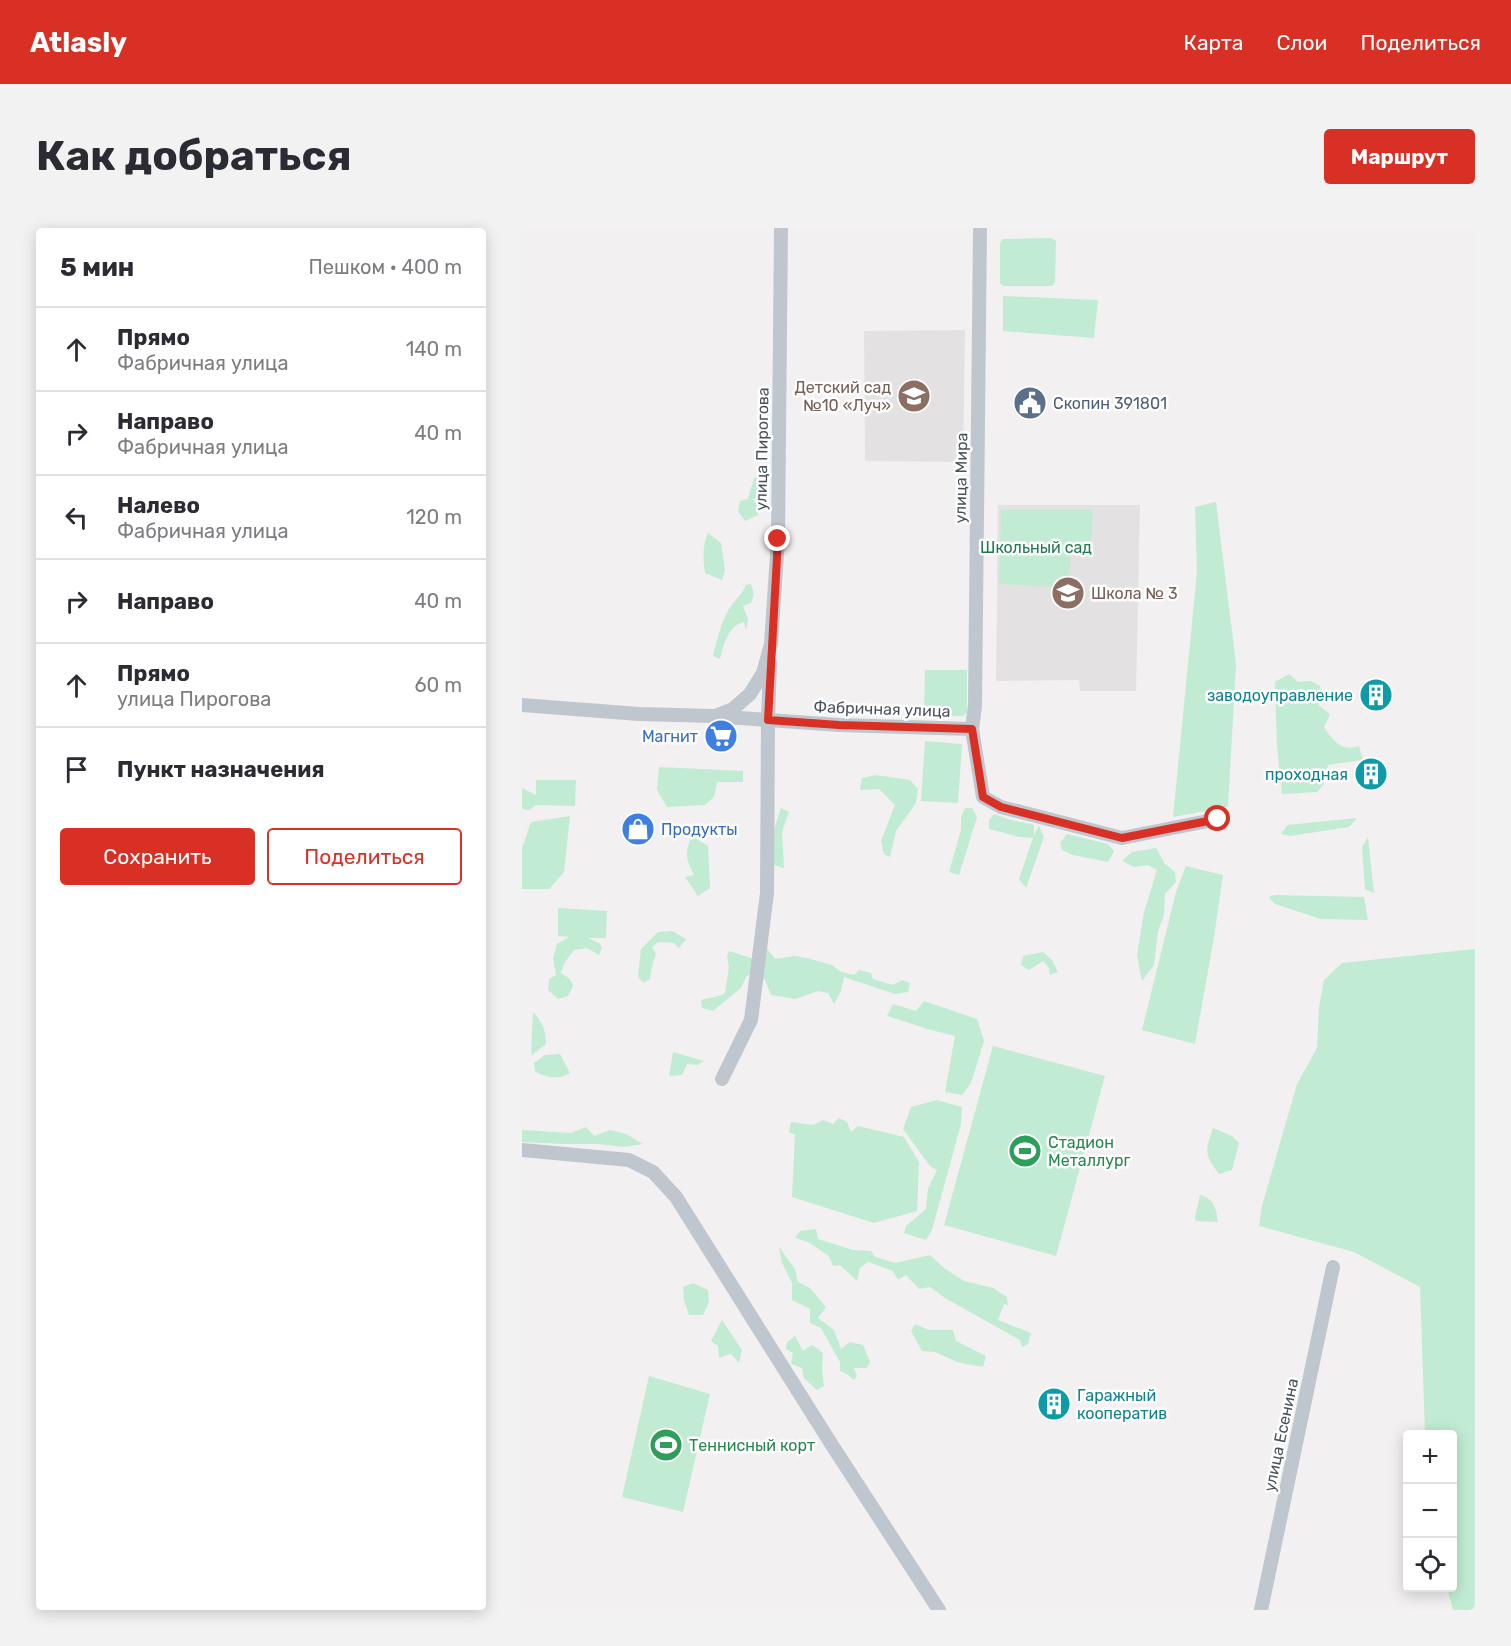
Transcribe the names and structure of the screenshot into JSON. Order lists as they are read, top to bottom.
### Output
{
  "streets": {
    "street": [
      "улица Пирогова",
      "улица Мира",
      "Фабричная улица",
      "улица Есенина"
    ]
  },
  "crossings": [
    ["улица Пирогова", "Фабричная улица"],
    ["улица Мира", "Фабричная улица"]
  ],
  "parks": ["Школьный сад"],
  "places": {
    "school or university": ["Детский сад №10 «Луч»", "Школа № 3"],
    "public building": ["Скопин 391801"],
    "building": ["заводоуправление", "проходная", "Гаражный кооператив"],
    "supermarket": ["Магнит"],
    "shop": ["Продукты"],
    "sports": ["Стадион Металлург", "Теннисный корт"]
  },
  "page": {
    "header": "Atlasly",
    "nav": ["Карта", "Слои", "Поделиться"],
    "buttons": [
      "Маршрут",
      ["Сохранить", "Поделиться"]
    ],
    "title": "Как добраться",
    "heading": ["5 мин", "Пешком · 400 m"],
    "list": [
      ["Прямо", "Фабричная улица", "140 m"],
      ["Направо", "Фабричная улица", "40 m"],
      ["Налево", "Фабричная улица", "120 m"],
      ["Направо", "40 m"],
      ["Прямо", "улица Пирогова", "60 m"],
      "Пункт назначения"
    ],
    "map_buttons": ["+", "−"]
  }
}
